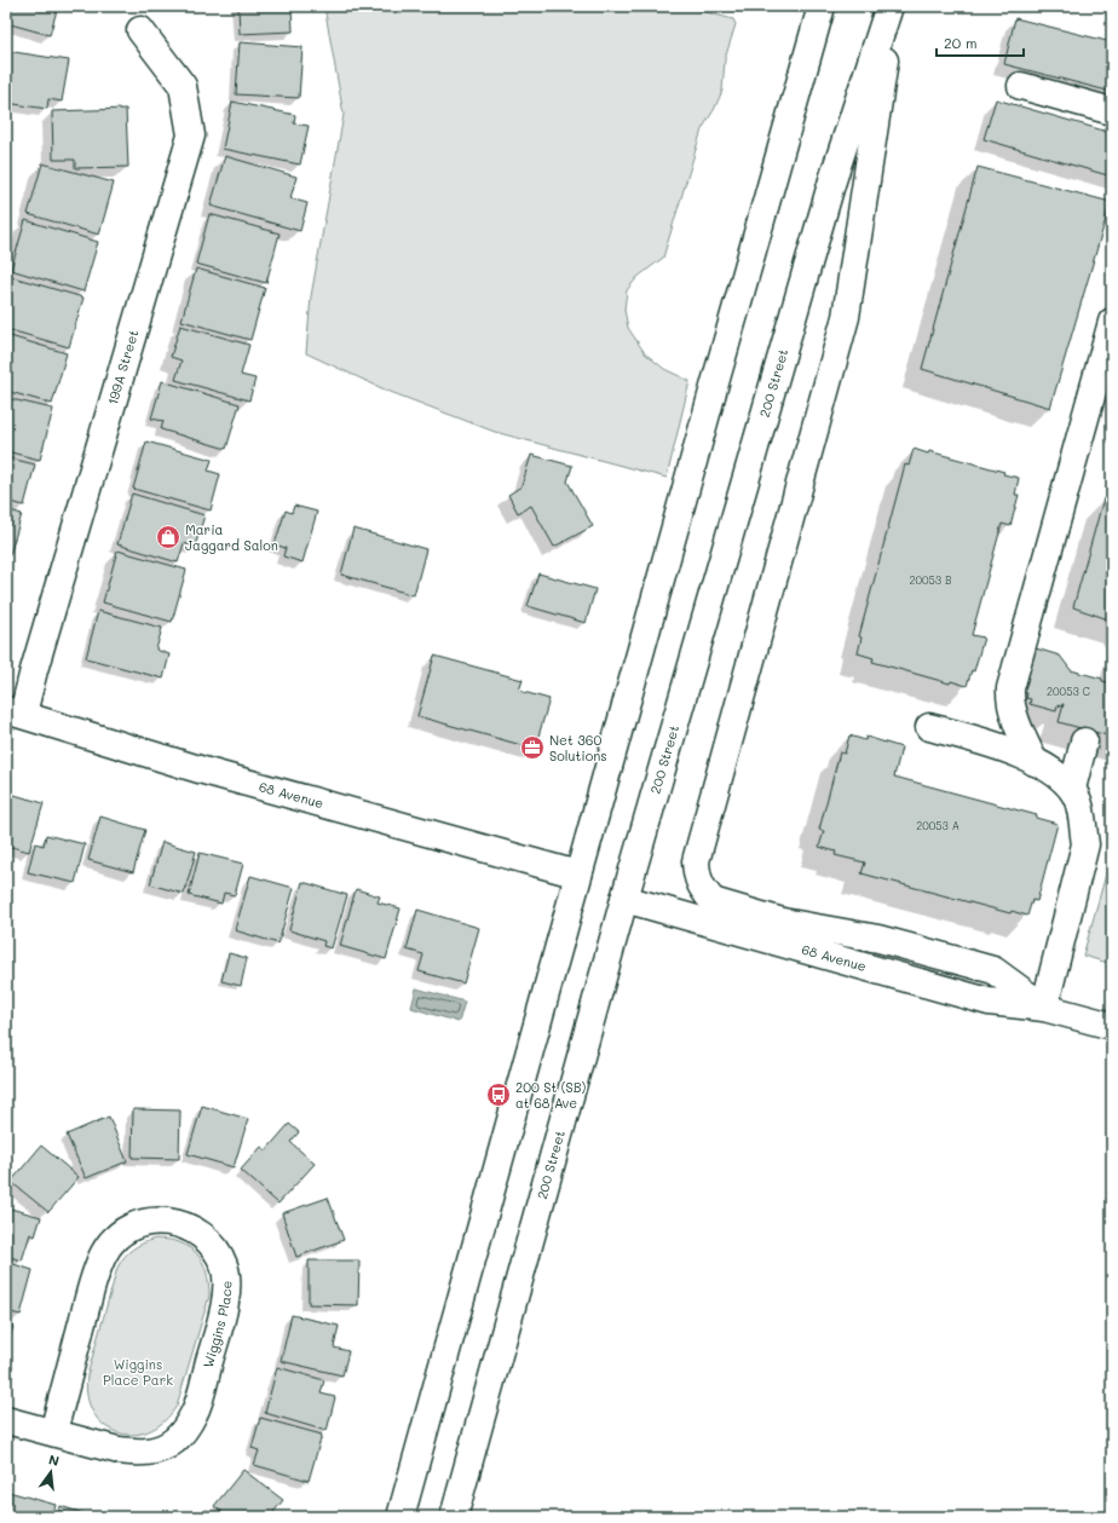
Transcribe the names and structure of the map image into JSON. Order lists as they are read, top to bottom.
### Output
{
  "streets": {
    "main road": [
      "199A Street",
      "200 Street",
      "68 Avenue",
      "Wiggins Place"
    ]
  },
  "crossings": [
    ["199A Street", "68 Avenue"],
    ["200 Street", "68 Avenue"]
  ],
  "parks": ["Wiggins Place Park"],
  "places": {
    "shop": ["Maria Jaggard Salon"],
    "office": ["Net 360 Solutions"],
    "bus stop": ["200 St (SB) at 68 Ave"]
  },
  "house_numbers": ["20053 B", "20053 C", "20053 A"],
  "scale_bar": "20 m",
  "north": "top"
}
